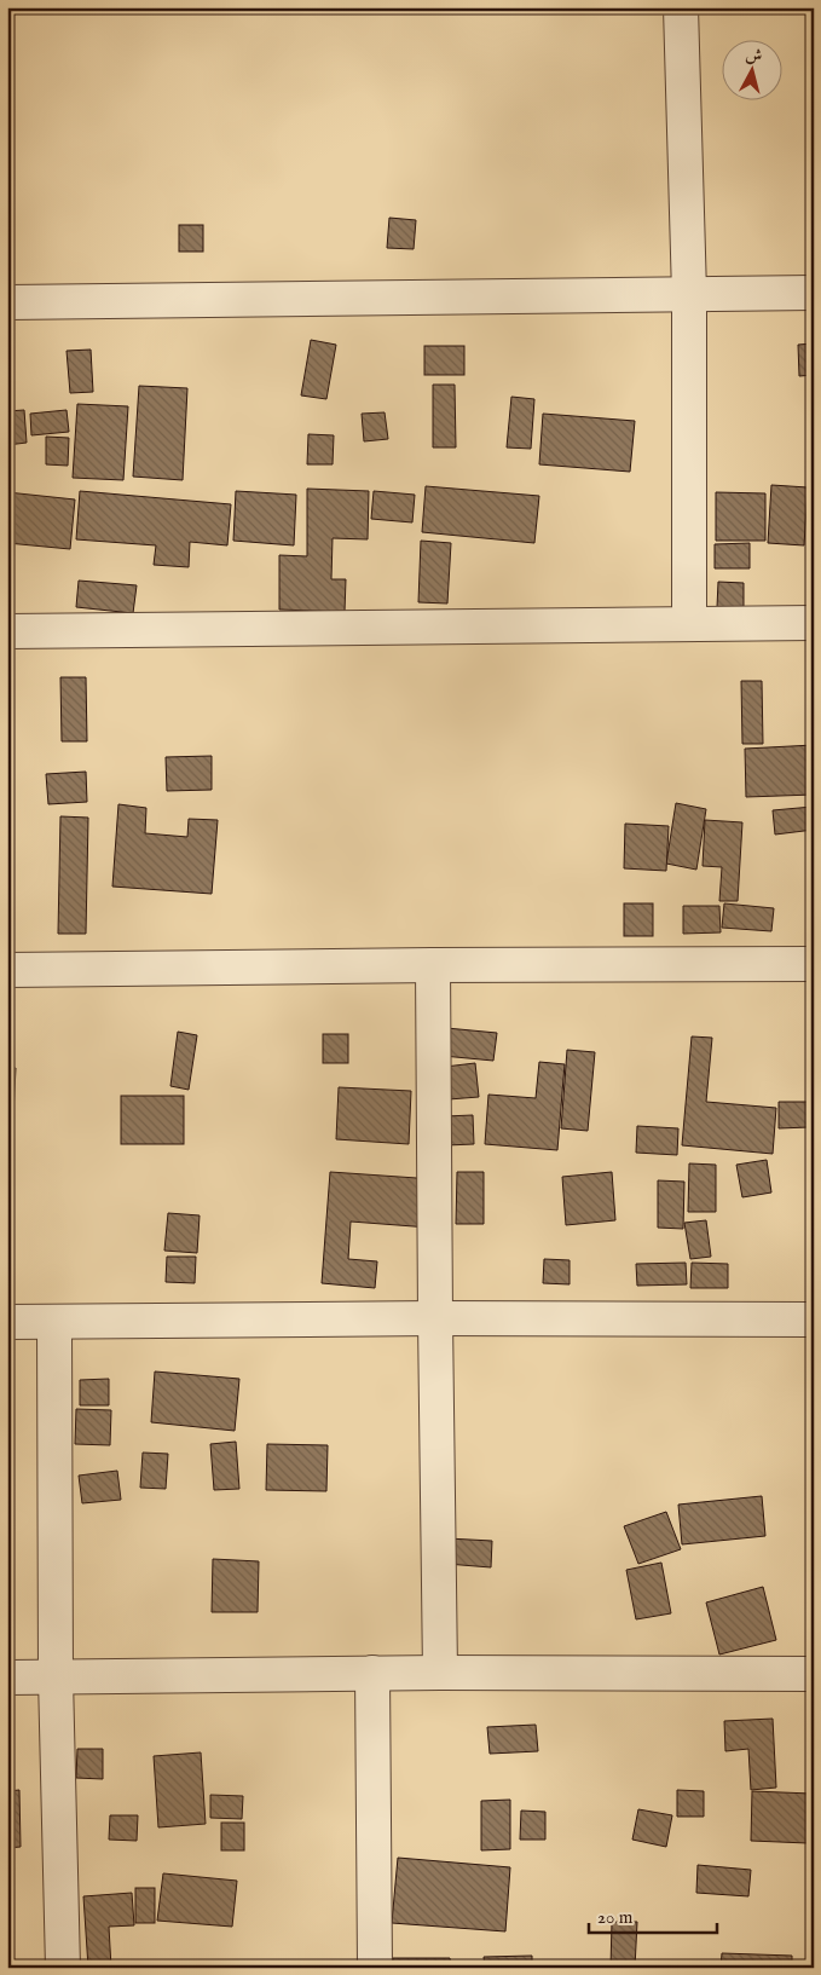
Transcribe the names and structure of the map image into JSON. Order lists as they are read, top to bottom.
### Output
{
  "scale_bar": "20 m",
  "north": "top"
}
